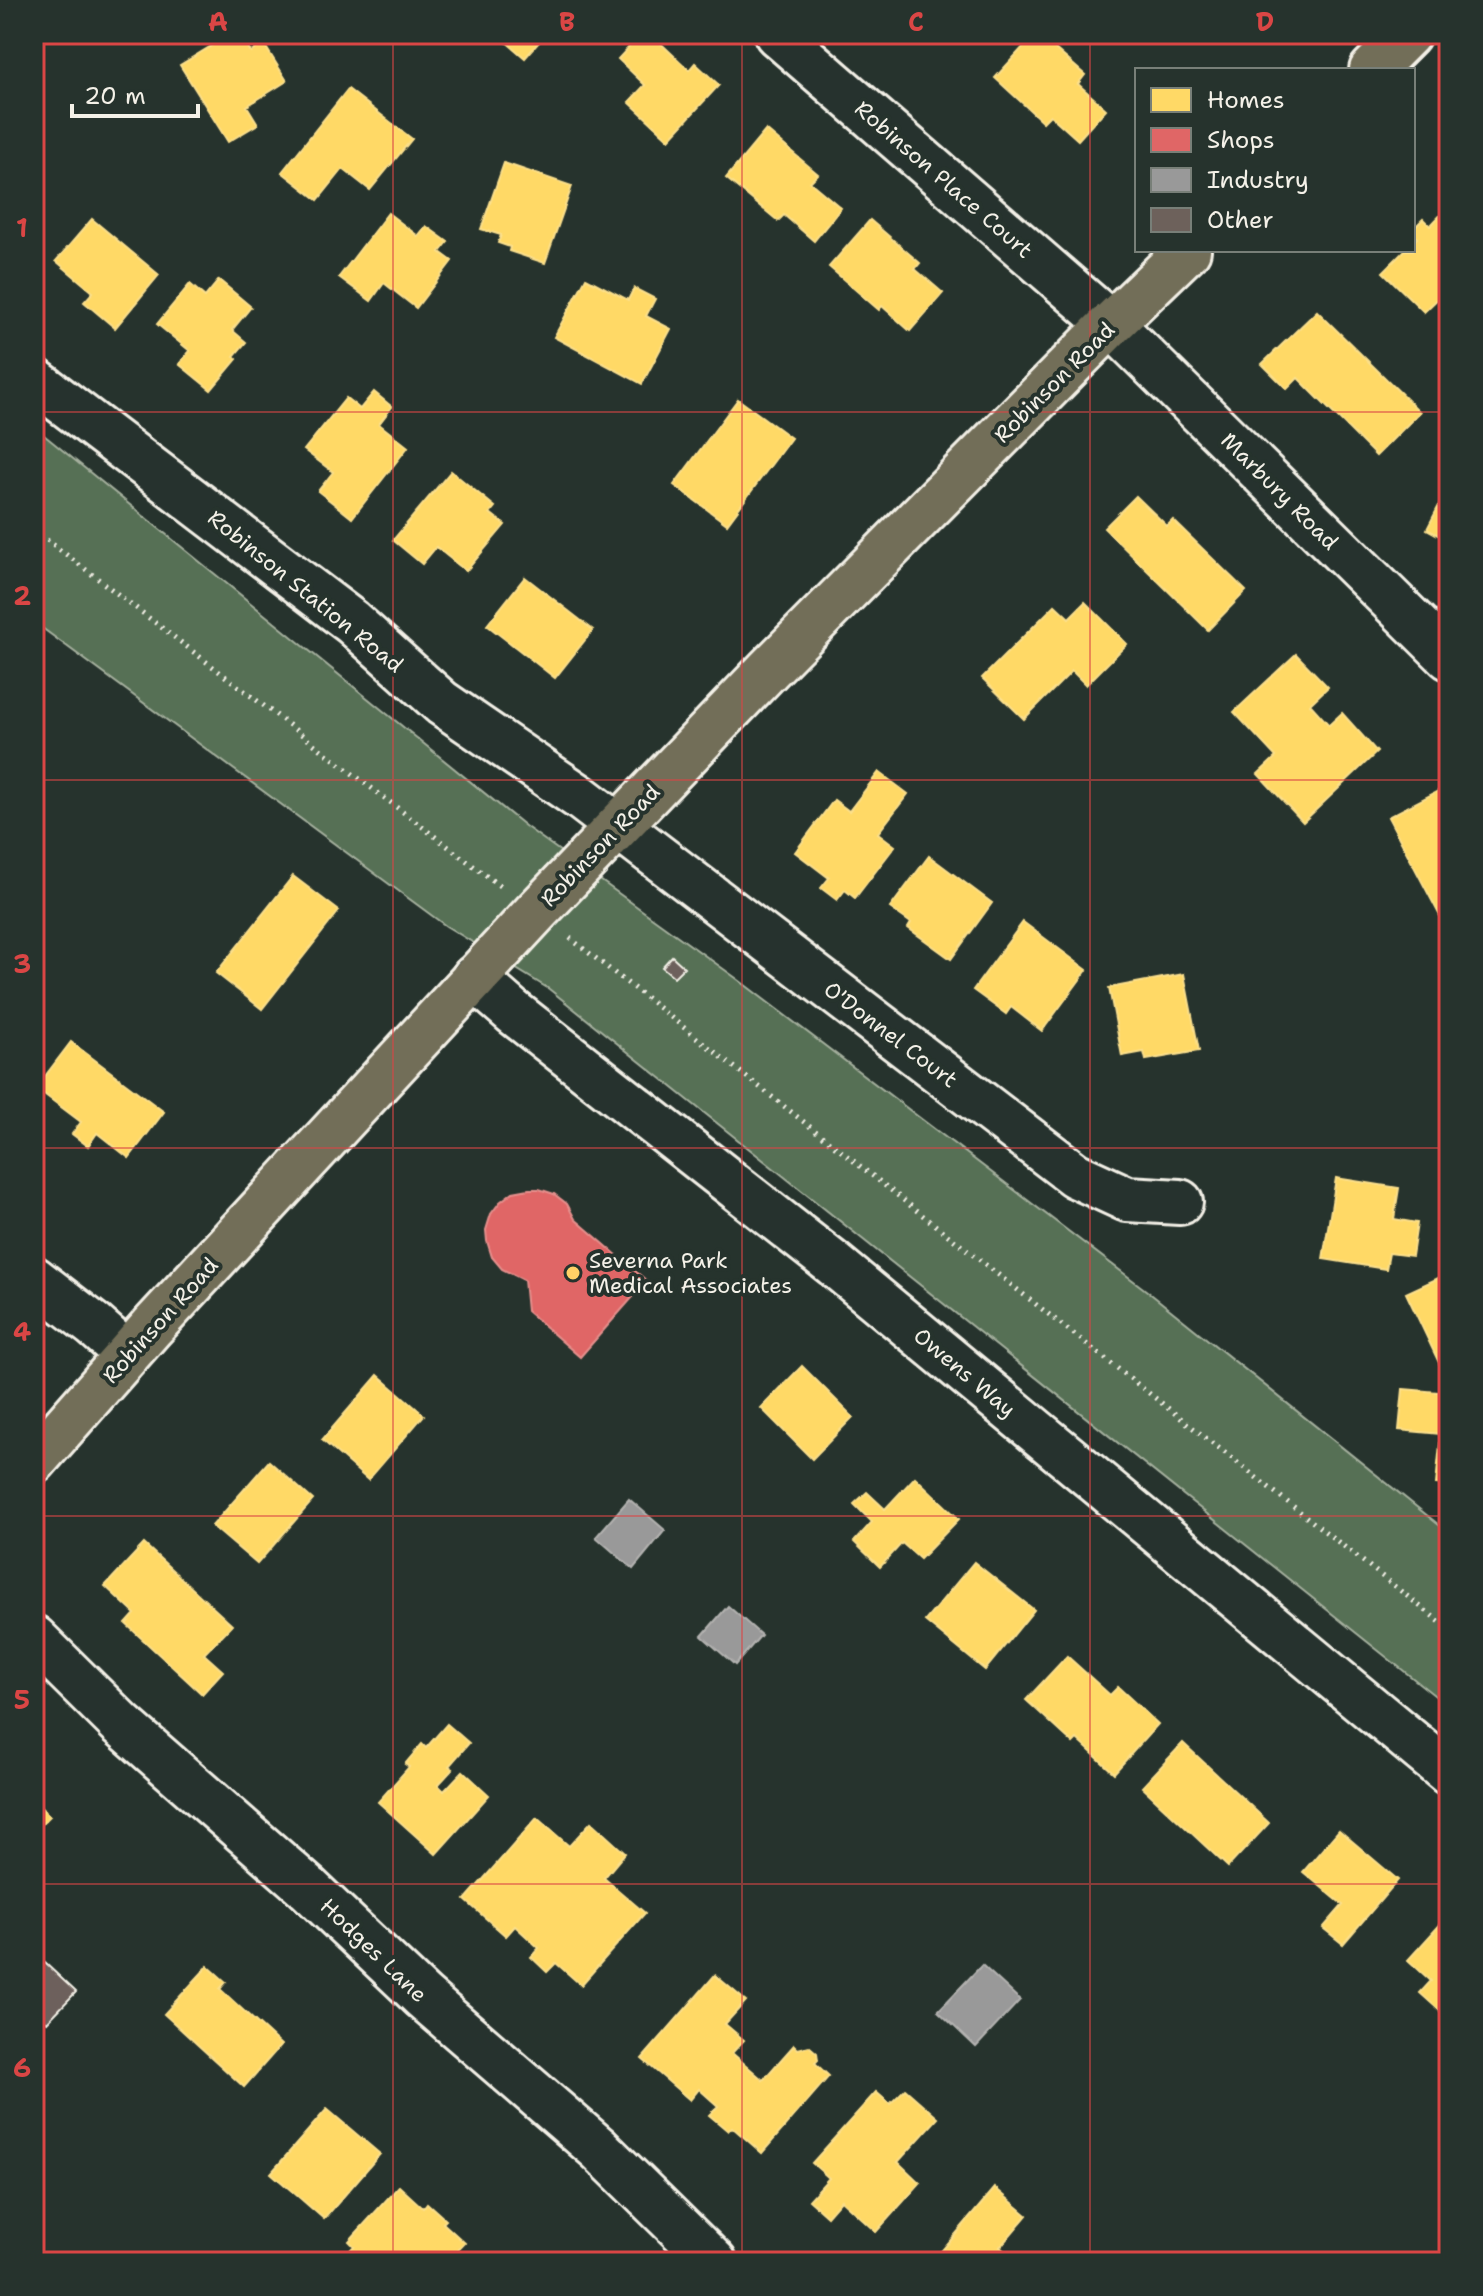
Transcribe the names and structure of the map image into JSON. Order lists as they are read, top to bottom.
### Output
{
  "streets": {
    "main road": ["Robinson Road"],
    "street": [
      "Robinson Place Court",
      "Marbury Road",
      "Robinson Station Road",
      "O'Donnel Court",
      "Owens Way",
      "Hodges Lane"
    ]
  },
  "crossings": [
    ["Robinson Place Court", "Robinson Road"],
    ["Robinson Place Court", "Marbury Road"],
    ["Robinson Road", "Marbury Road"],
    ["Robinson Road", "Robinson Station Road"],
    ["Robinson Road", "O'Donnel Court"],
    ["Robinson Road", "Owens Way"],
    ["Robinson Station Road", "O'Donnel Court"]
  ],
  "places": ["Severna Park Medical Associates"],
  "legend": [
    "Homes",
    "Shops",
    "Industry",
    "Other"
  ],
  "scale_bar": "20 m",
  "grid": {
    "columns": [
      "A",
      "B",
      "C",
      "D"
    ],
    "rows": [
      "1",
      "2",
      "3",
      "4",
      "5",
      "6"
    ]
  }
}
